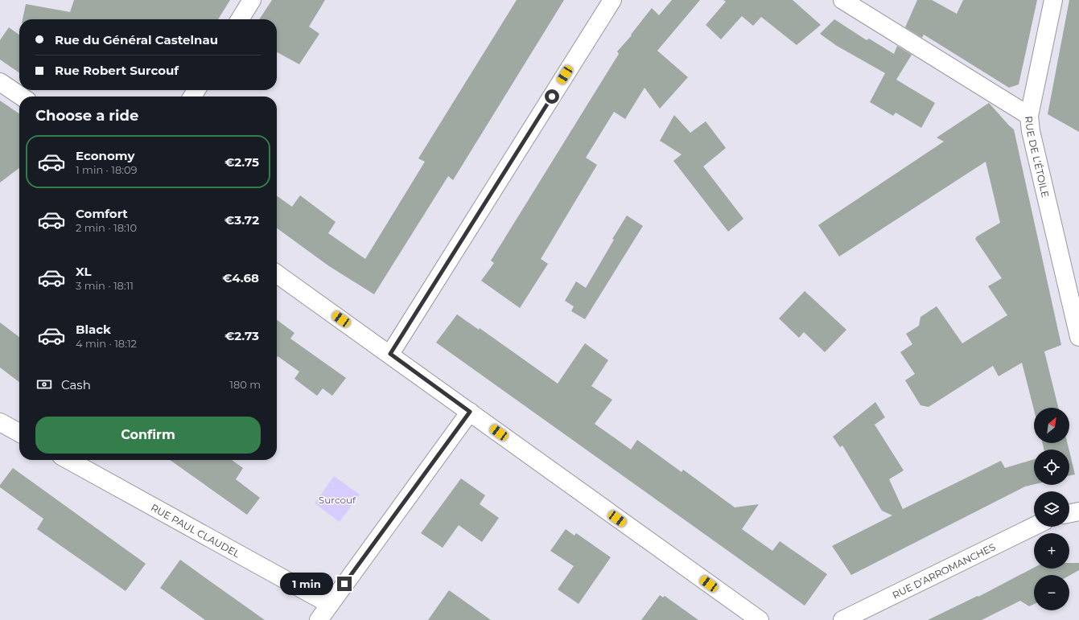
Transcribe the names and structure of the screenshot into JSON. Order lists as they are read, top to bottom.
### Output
{
  "streets": {
    "street": ["RUE DE L’ÉTOILE", "RUE PAUL CLAUDEL", "RUE D’ARROMANCHES"]
  },
  "parks": ["Surcouf"],
  "north": "top right",
  "page": {
    "banner": ["Rue du Général Castelnau", "Rue Robert Surcouf"],
    "heading": "Choose a ride",
    "list": [
      {
        "name": "Economy",
        "note": "1 min · 18:09",
        "value": "€2.75"
      },
      {
        "name": "Comfort",
        "note": "2 min · 18:10",
        "value": "€3.72"
      },
      {
        "name": "XL",
        "note": "3 min · 18:11",
        "value": "€4.68"
      },
      {
        "name": "Black",
        "note": "4 min · 18:12",
        "value": "€2.73"
      }
    ],
    "pay": ["Cash", "180 m"],
    "map_buttons": ["+", "−"],
    "buttons": "Confirm",
    "bubble": "1 min"
  }
}
